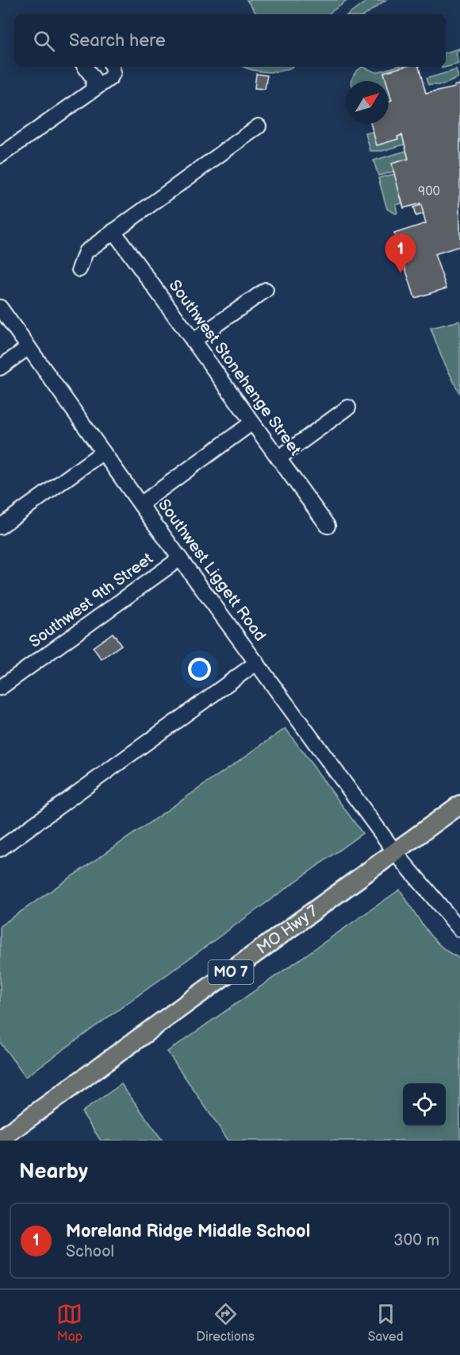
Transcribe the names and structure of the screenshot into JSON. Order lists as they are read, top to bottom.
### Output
{
  "streets": {
    "main road": ["MO Hwy 7", "MO 7"],
    "street": ["Southwest Stonehenge Street", "Southwest Liggett Road", "Southwest 9th Street"]
  },
  "crossings": [
    ["Southwest Liggett Road", "Southwest 9th Street"],
    ["Southwest Liggett Road", "MO Hwy 7"]
  ],
  "house_numbers": ["900"],
  "north": "top right",
  "page": {
    "search": "Search here",
    "pins": "1",
    "heading": "Nearby",
    "list": [
      {
        "mark": "1",
        "name": "Moreland Ridge Middle School",
        "note": "School",
        "value": "300 m"
      }
    ],
    "nav": ["Map", "Directions", "Saved"]
  }
}
